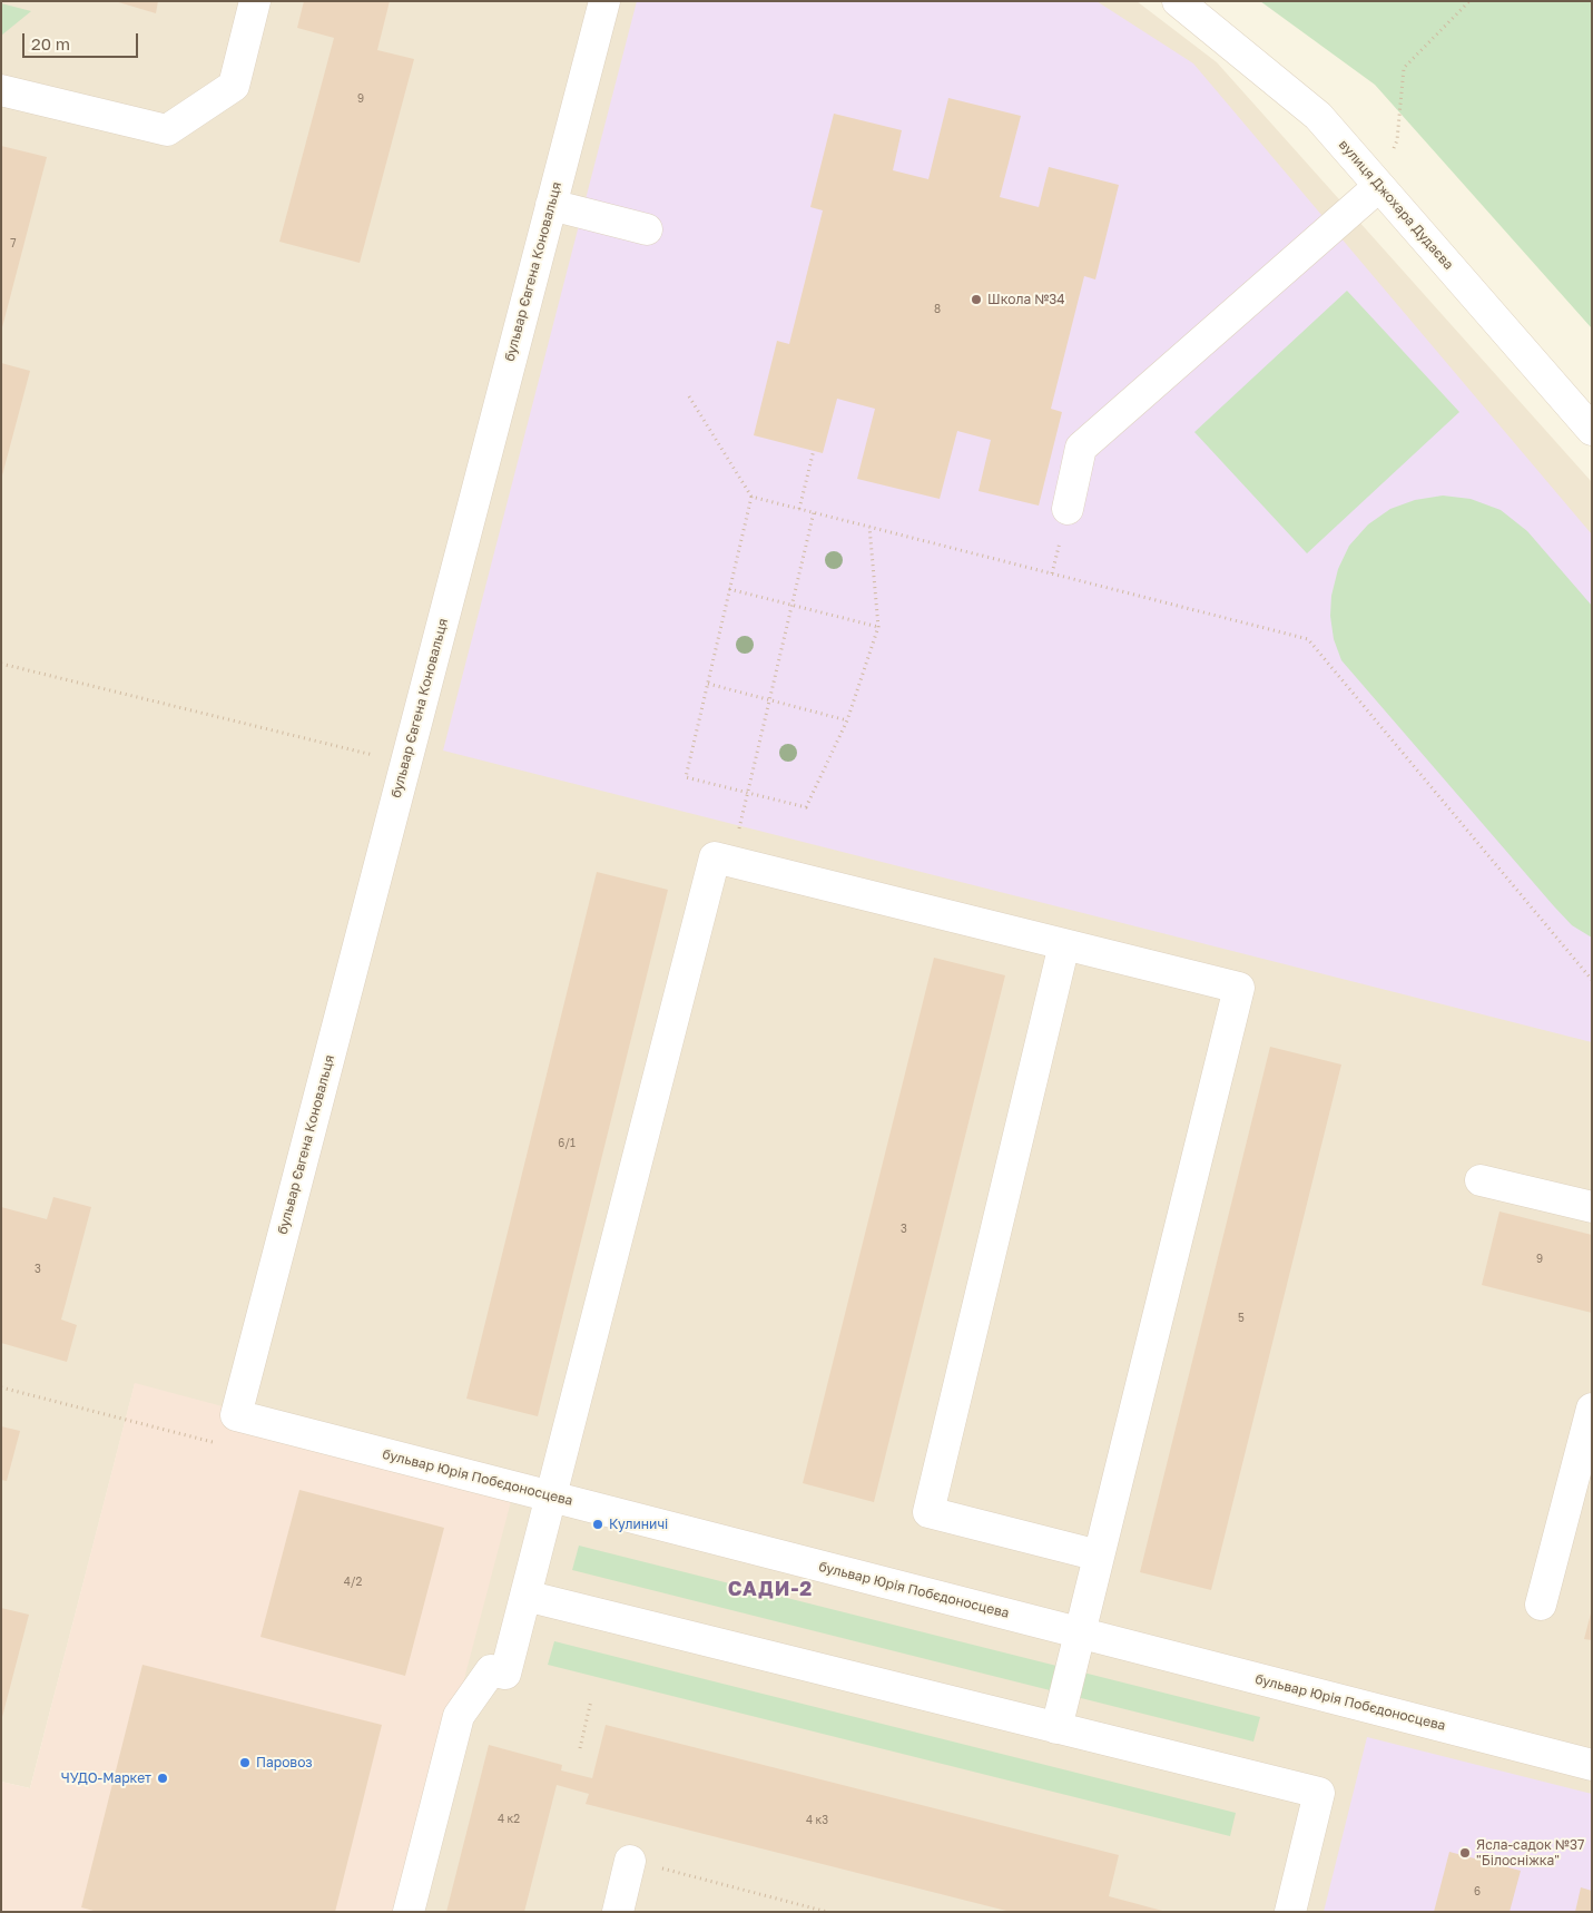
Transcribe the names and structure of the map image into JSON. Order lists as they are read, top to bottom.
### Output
{
  "streets": {
    "street": ["вулиця Джохара Дудаєва", "бульвар Євгена Коновальця", "бульвар Юрія Побєдоносцева"]
  },
  "crossings": [
    ["бульвар Євгена Коновальця", "бульвар Юрія Побєдоносцева"]
  ],
  "districts": ["САДИ-2"],
  "places": [
    "Школа №34",
    "Кулиничі",
    "Паровоз",
    "ЧУДО-Маркет",
    "Ясла-садок №37 \"Білосніжка\""
  ],
  "house_numbers": [
    "9",
    "7",
    "8",
    "6/1",
    "3",
    "9",
    "3",
    "5",
    "4/2",
    "4 к2",
    "4 к3",
    "6"
  ],
  "scale_bar": "20 m"
}
